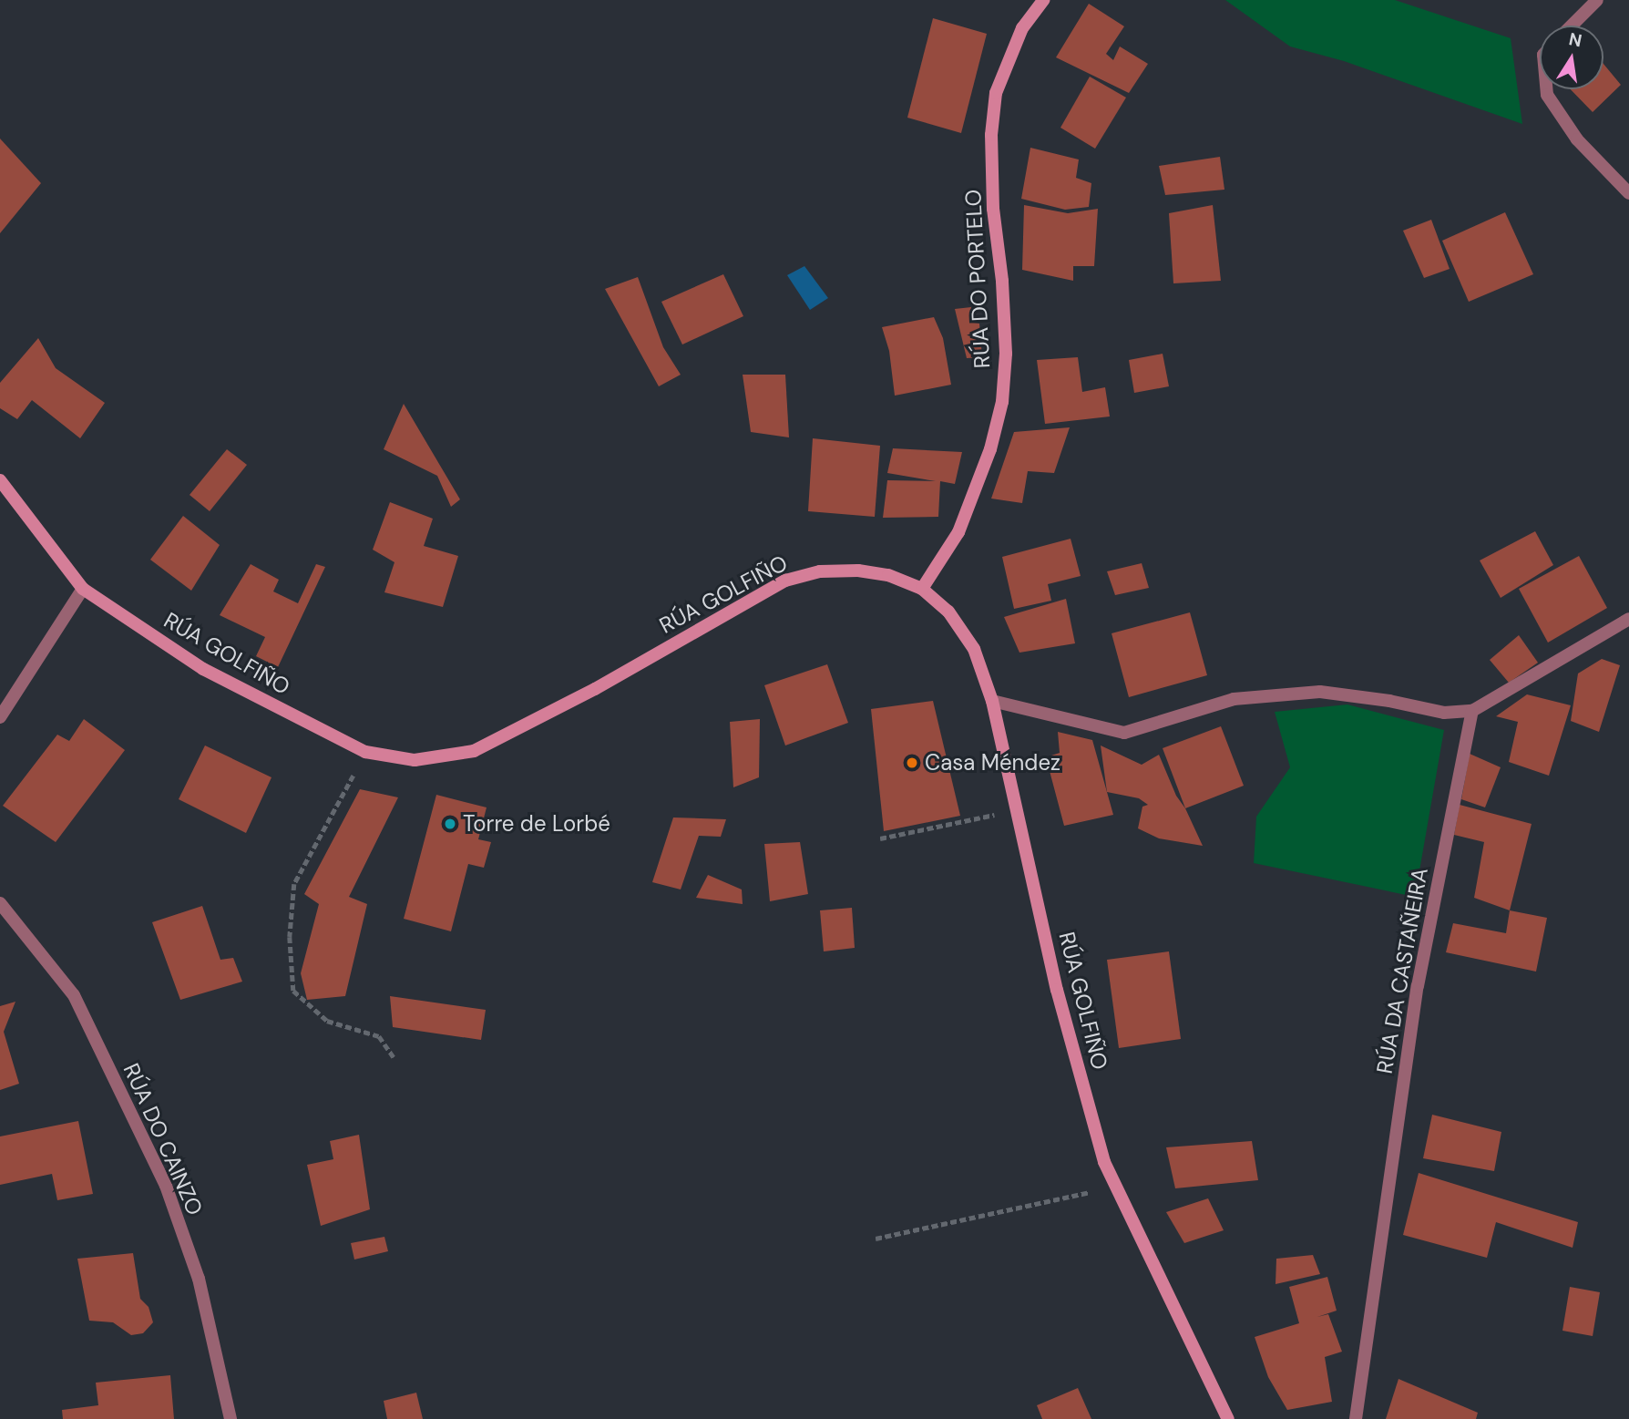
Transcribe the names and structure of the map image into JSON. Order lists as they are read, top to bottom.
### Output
{
  "streets": {
    "main road": ["RÚA DO PORTELO", "RÚA GOLFIÑO"],
    "street": ["RÚA DA CASTAÑEIRA", "RÚA DO CAINZO"]
  },
  "crossings": [
    ["RÚA DO PORTELO", "RÚA GOLFIÑO"]
  ],
  "places": ["Casa Méndez", "Torre de Lorbé"],
  "north": "top"
}
